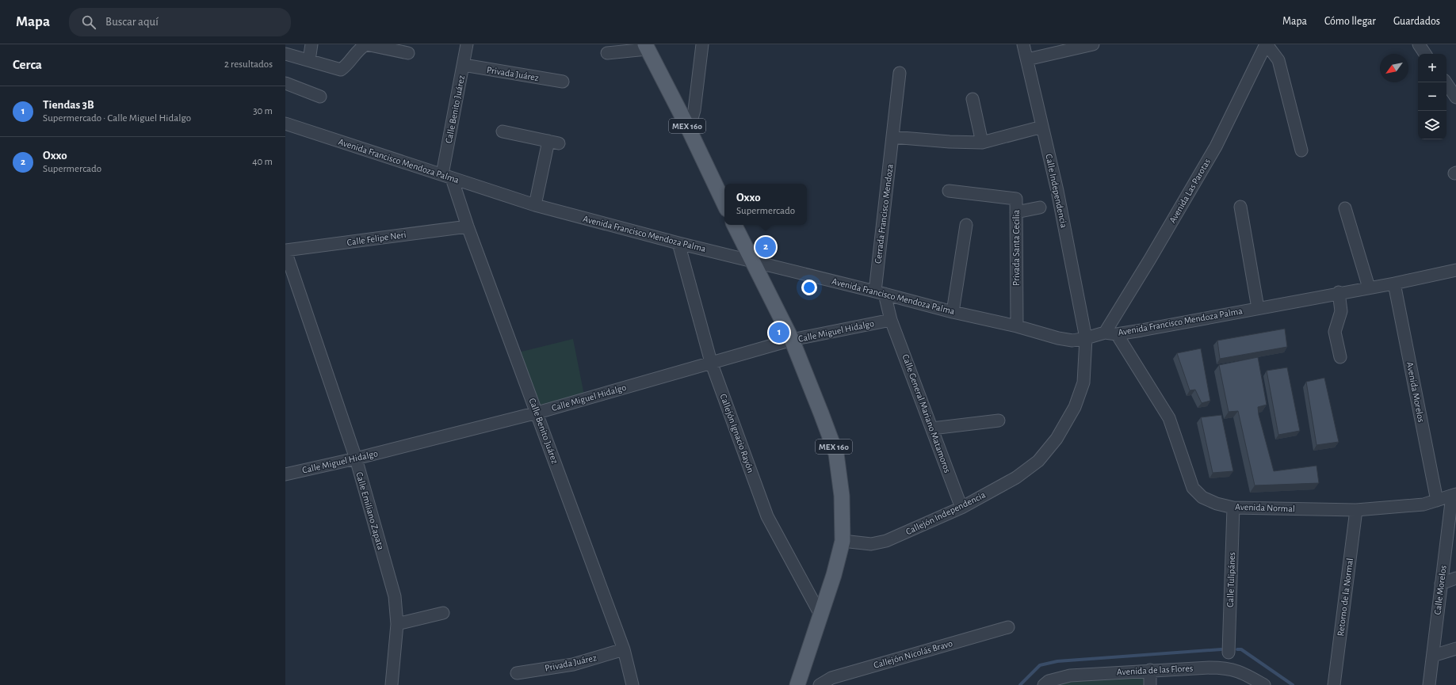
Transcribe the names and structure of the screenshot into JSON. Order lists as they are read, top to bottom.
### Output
{
  "streets": {
    "main road": ["MEX 160"],
    "street": [
      "Privada Juárez",
      "Calle Benito Juárez",
      "Avenida Francisco Mendoza Palma",
      "Calle Independencia",
      "Avenida Las Parotas",
      "Cerrada Francisco Mendoza",
      "Calle Felipe Neri",
      "Privada Santa Cecilia",
      "Calle Miguel Hidalgo",
      "Avenida Morelos",
      "Calle General Mariano Matamoros",
      "Callejón Ignacio Rayón",
      "Avenida Normal",
      "Calle Emiliano Zapata",
      "Callejón Independencia",
      "Calle Tulipánes",
      "Calle Morelos",
      "Retorno de la Normal",
      "Callejón Nicolás Bravo",
      "Avenida de las Flores"
    ]
  },
  "crossings": [
    ["Privada Juárez", "Calle Benito Juárez"],
    ["Calle Benito Juárez", "Avenida Francisco Mendoza Palma"],
    ["Calle Benito Juárez", "Calle Felipe Neri"],
    ["Calle Benito Juárez", "Calle Miguel Hidalgo"],
    ["MEX 160", "Avenida Francisco Mendoza Palma"],
    ["MEX 160", "Calle Miguel Hidalgo"],
    ["MEX 160", "Callejón Ignacio Rayón"],
    ["MEX 160", "Callejón Independencia"],
    ["Avenida Francisco Mendoza Palma", "Calle Independencia"],
    ["Avenida Francisco Mendoza Palma", "Avenida Las Parotas"],
    ["Avenida Francisco Mendoza Palma", "Cerrada Francisco Mendoza"],
    ["Avenida Francisco Mendoza Palma", "Privada Santa Cecilia"],
    ["Avenida Francisco Mendoza Palma", "Avenida Morelos"],
    ["Avenida Francisco Mendoza Palma", "Calle General Mariano Matamoros"],
    ["Avenida Francisco Mendoza Palma", "Callejón Ignacio Rayón"],
    ["Avenida Francisco Mendoza Palma", "Avenida Normal"],
    ["Avenida Francisco Mendoza Palma", "Callejón Independencia"],
    ["Calle Independencia", "Callejón Independencia"],
    ["Cerrada Francisco Mendoza", "Calle General Mariano Matamoros"],
    ["Calle Felipe Neri", "Calle Emiliano Zapata"],
    ["Calle Miguel Hidalgo", "Calle General Mariano Matamoros"],
    ["Calle Miguel Hidalgo", "Callejón Ignacio Rayón"],
    ["Calle Miguel Hidalgo", "Calle Emiliano Zapata"],
    ["Avenida Morelos", "Avenida Normal"],
    ["Calle General Mariano Matamoros", "Callejón Independencia"],
    ["Avenida Normal", "Calle Tulipánes"],
    ["Avenida Normal", "Calle Morelos"],
    ["Avenida Normal", "Retorno de la Normal"]
  ],
  "north": "bottom left",
  "page": {
    "header": "Mapa",
    "search": "Buscar aquí",
    "nav": ["Mapa", "Cómo llegar", "Guardados"],
    "heading": ["Cerca", "2 resultados"],
    "map_buttons": ["+", "−"],
    "list": [
      {
        "mark": "1",
        "name": "Tiendas 3B",
        "note": "Supermercado · Calle Miguel Hidalgo",
        "value": "30 m"
      },
      {
        "mark": "2",
        "name": "Oxxo",
        "note": "Supermercado",
        "value": "40 m"
      }
    ],
    "popup": ["Oxxo", "Supermercado"],
    "pins": ["2", "1"]
  }
}
